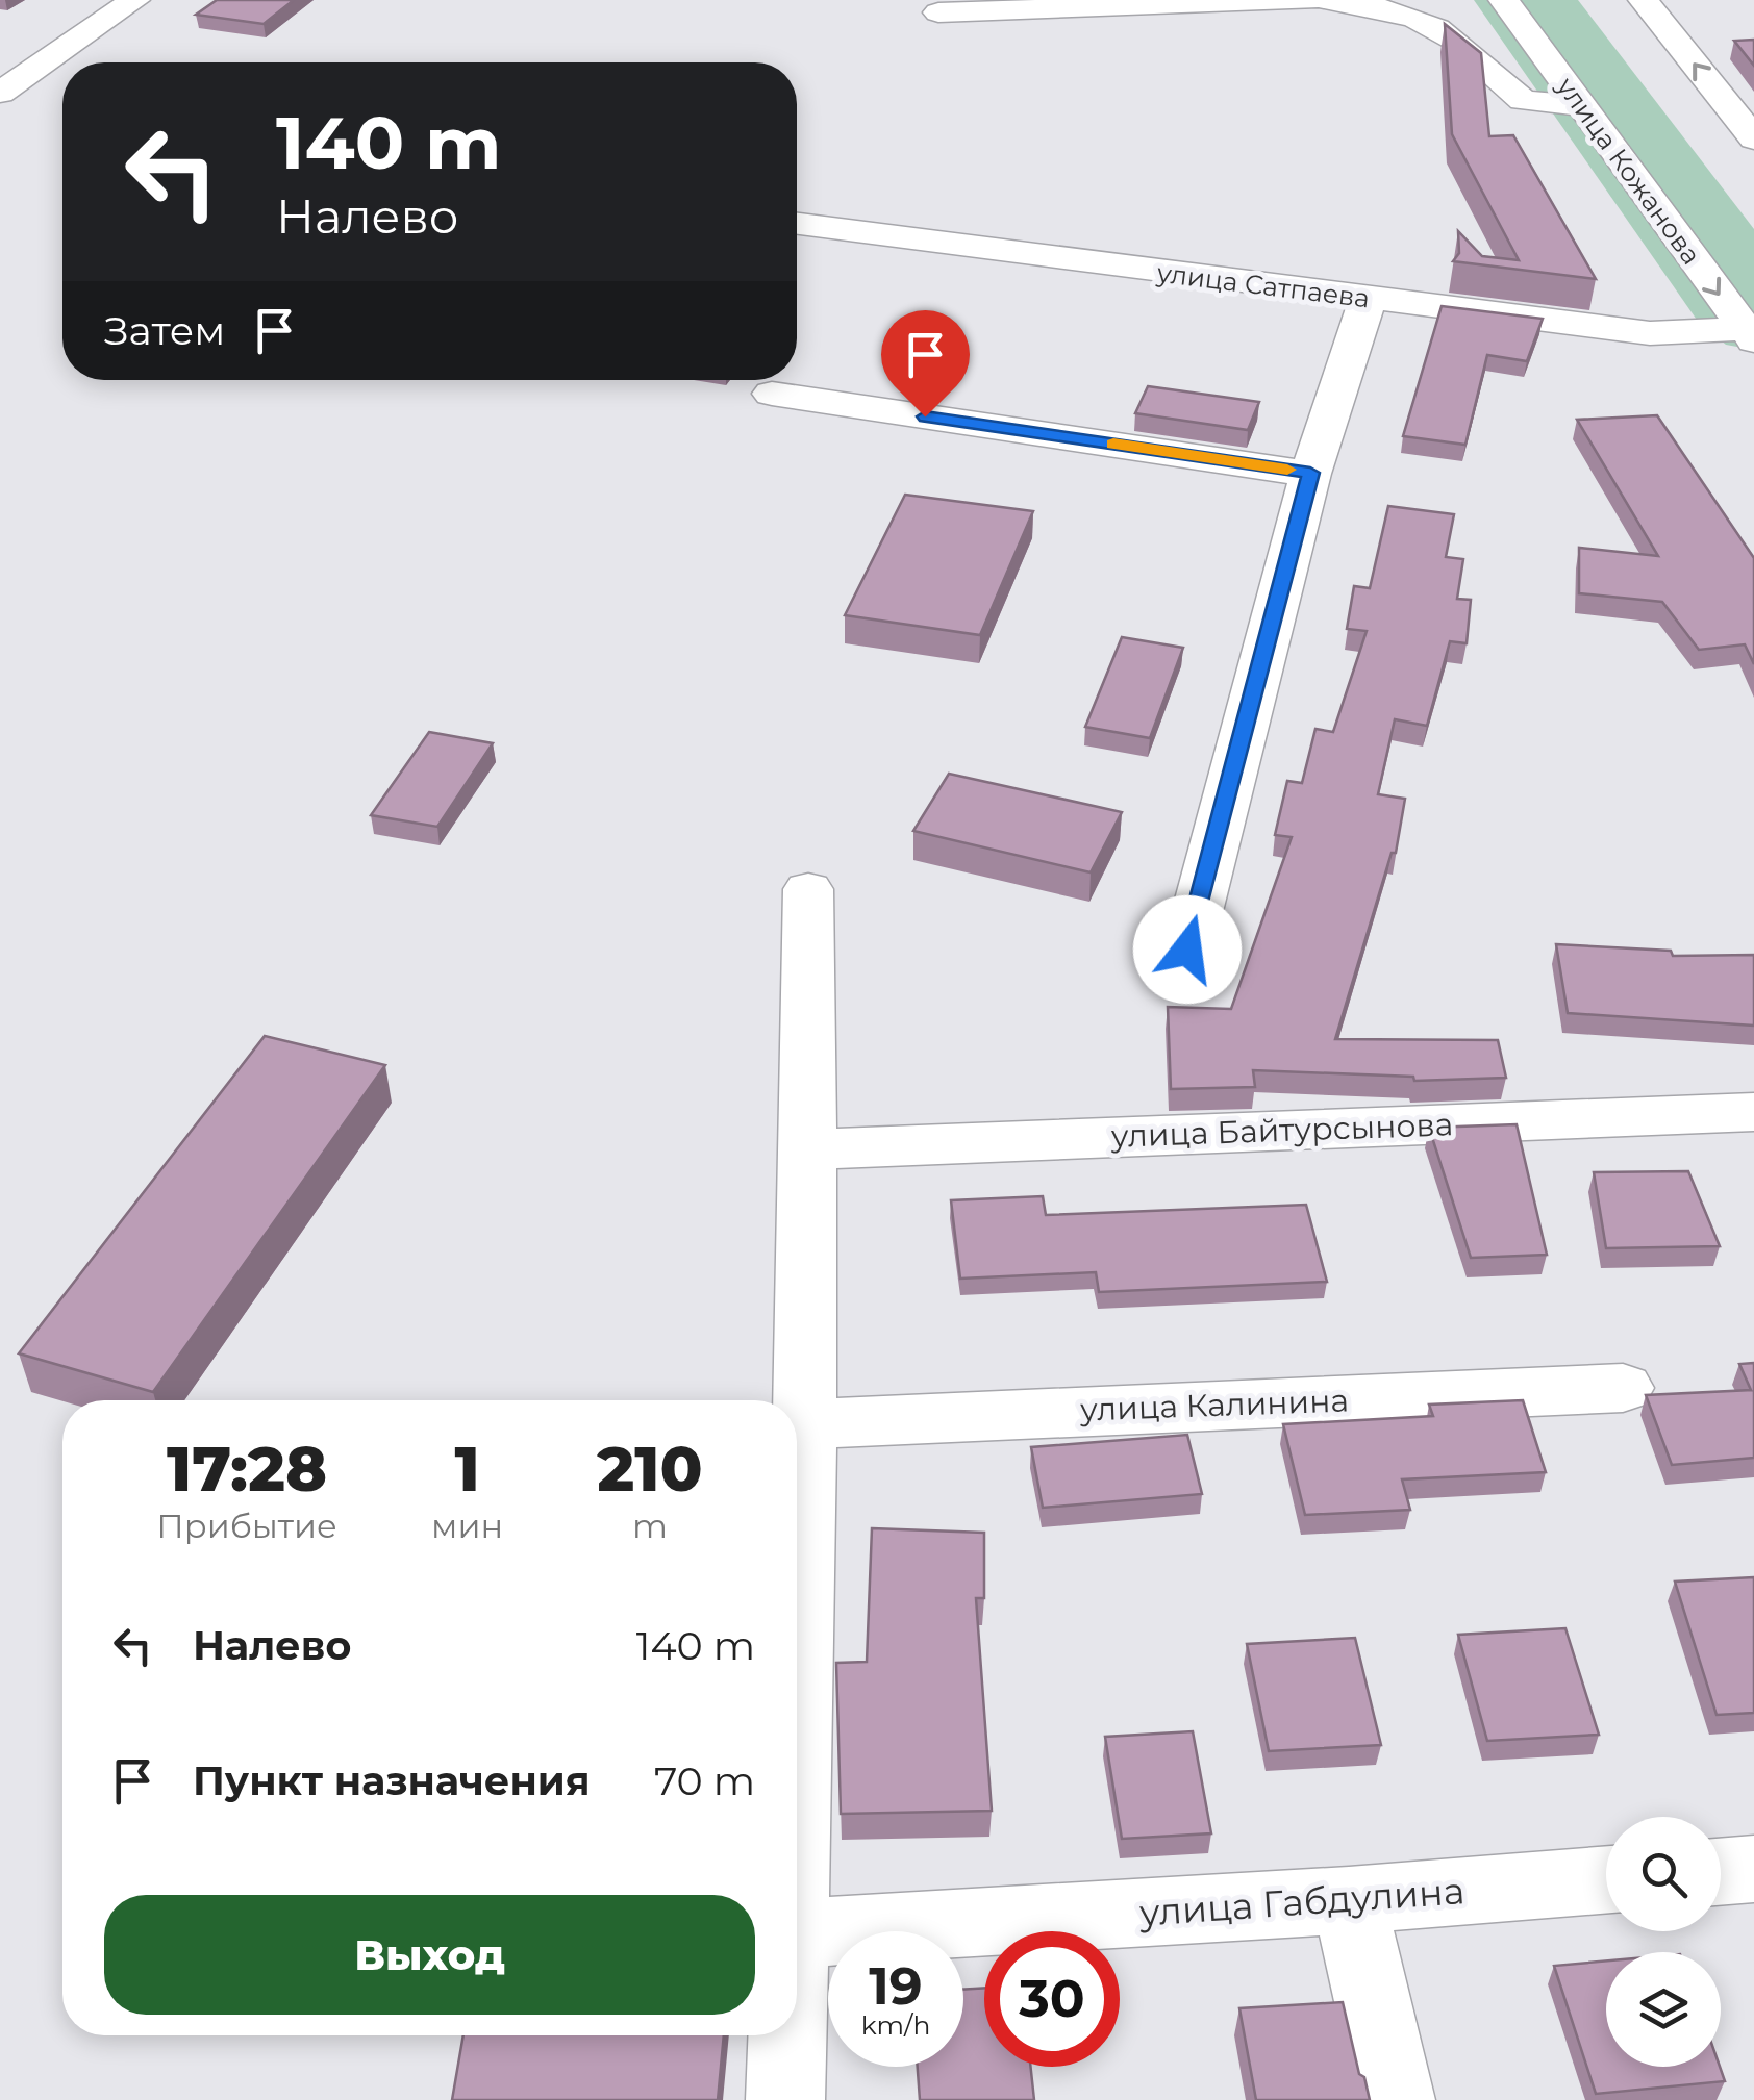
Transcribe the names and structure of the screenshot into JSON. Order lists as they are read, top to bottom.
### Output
{
  "streets": {
    "street": [
      "улица Кожанова",
      "улица Сатпаева",
      "улица Байтурсынова",
      "улица Калинина",
      "улица Габдулина"
    ]
  },
  "crossings": [
    ["улица Кожанова", "улица Сатпаева"]
  ],
  "page": {
    "turn": ["140 m", "Налево"],
    "then": "Затем",
    "eta": [
      "17:28",
      "Прибытие",
      "1",
      "мин",
      "210",
      "m"
    ],
    "list": [
      {
        "name": "Налево",
        "value": "140 m"
      },
      {
        "name": "Пункт назначения",
        "value": "70 m"
      }
    ],
    "buttons": "Выход",
    "speed": "19 km/h",
    "limit": "30"
  }
}
